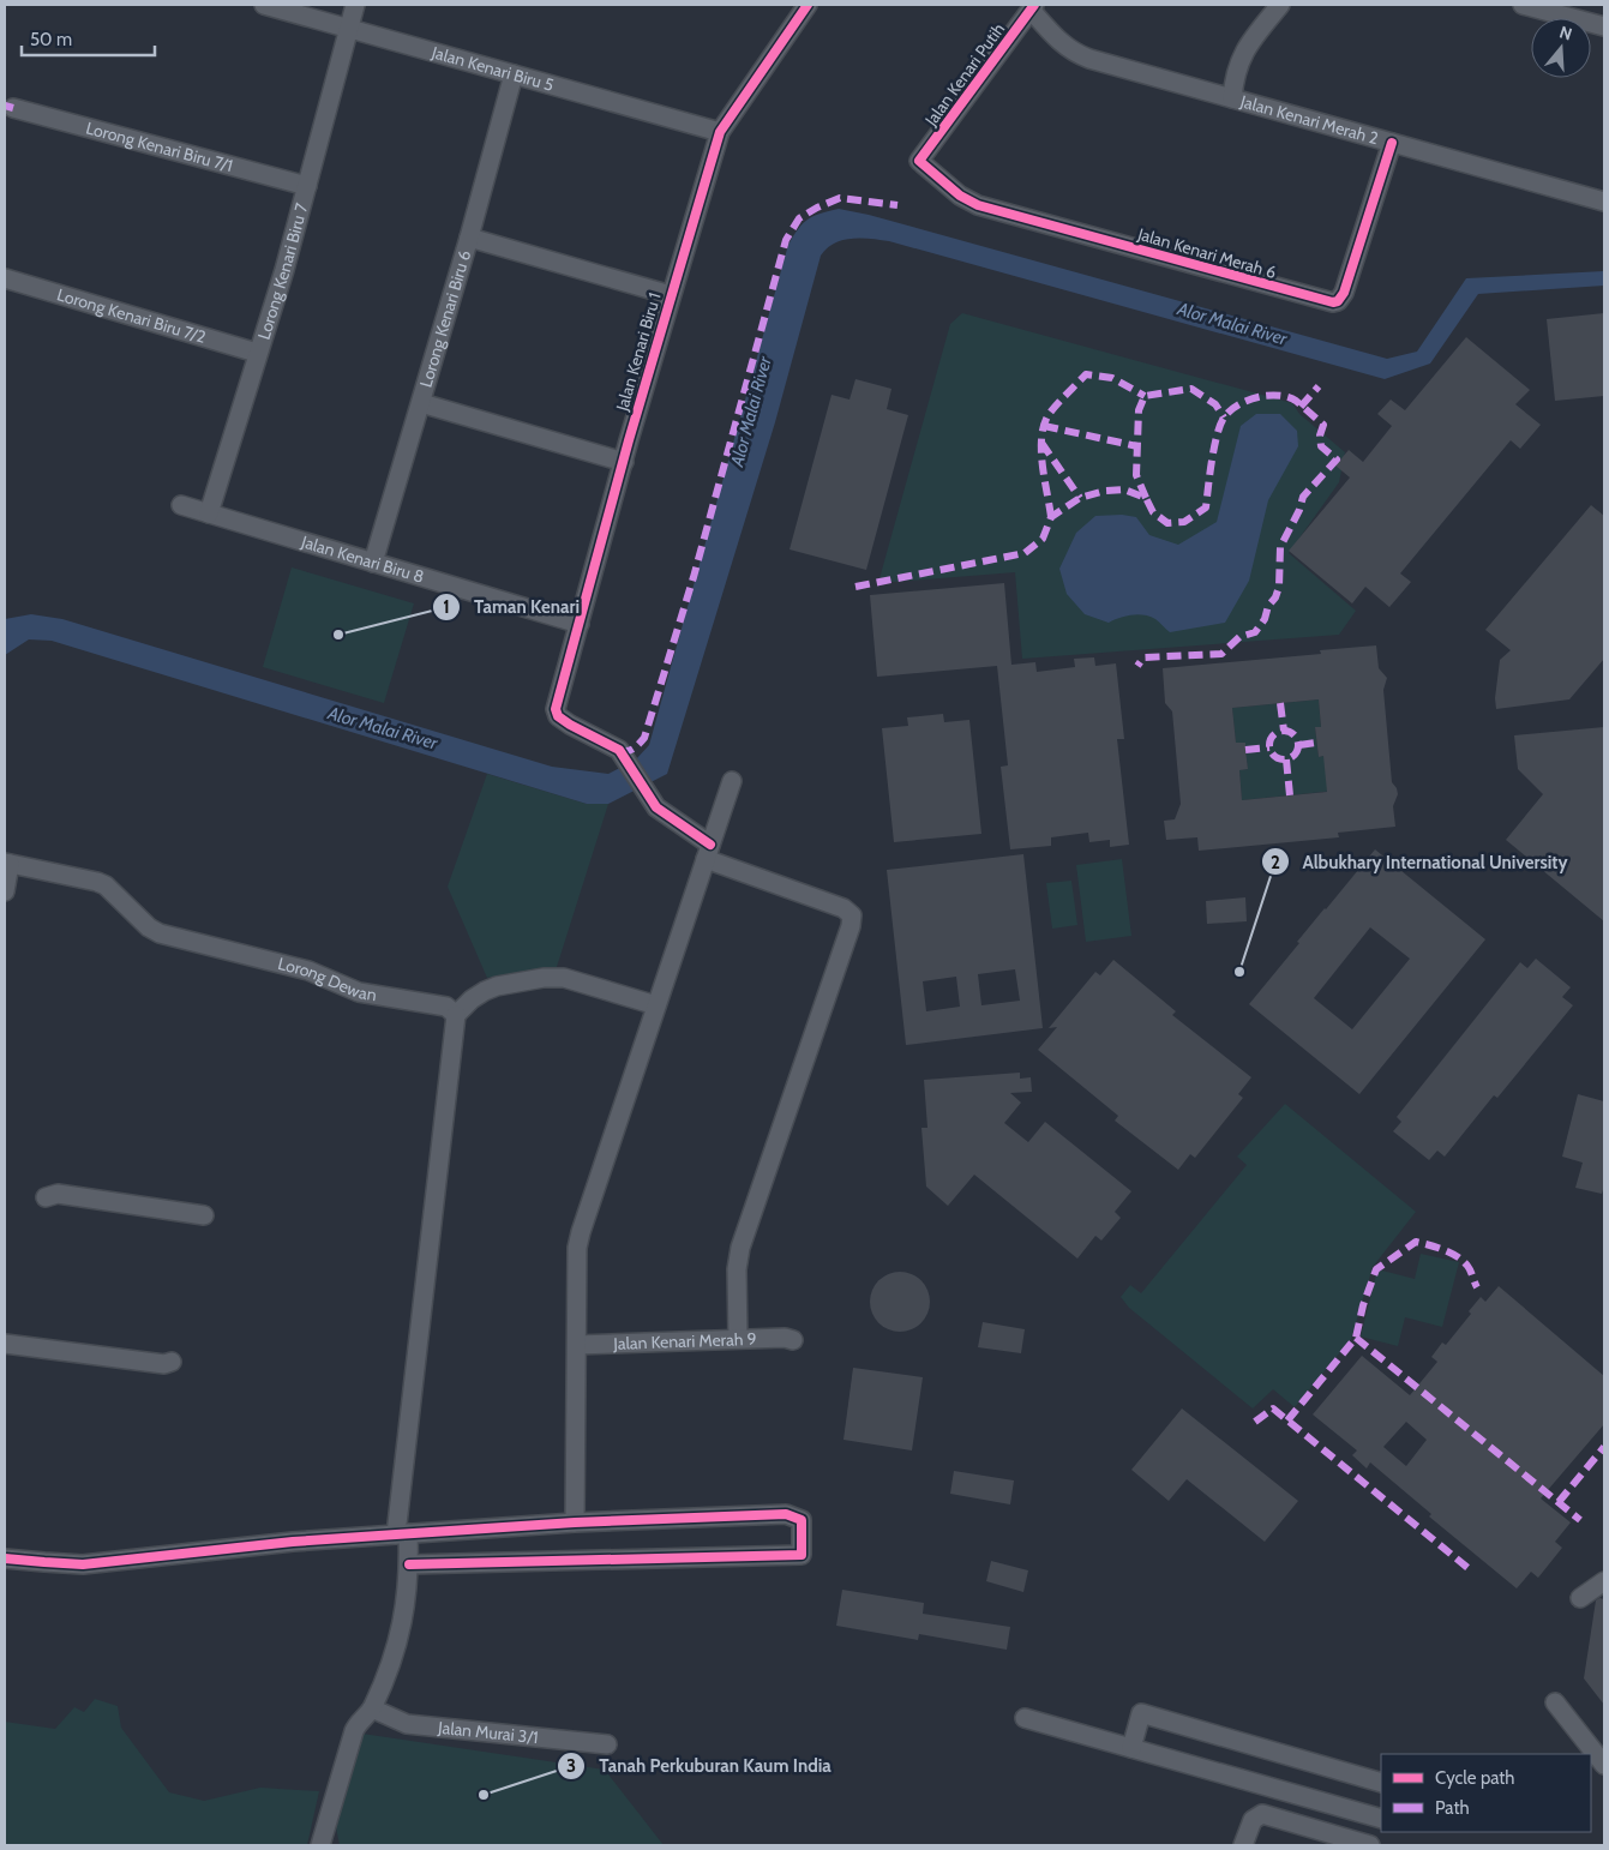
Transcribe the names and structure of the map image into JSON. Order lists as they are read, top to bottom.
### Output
{
  "streets": {
    "street": [
      "Jalan Kenari Biru 5",
      "Jalan Kenari Putih",
      "Jalan Kenari Merah 2",
      "Lorong Kenari Biru 7/1",
      "Jalan Kenari Merah 6",
      "Lorong Kenari Biru 7",
      "Lorong Kenari Biru 7/2",
      "Lorong Kenari Biru 6",
      "Jalan Kenari Biru 1",
      "Jalan Kenari Biru 8",
      "Lorong Dewan",
      "Jalan Kenari Merah 9",
      "Jalan Murai 3/1"
    ]
  },
  "crossings": [
    ["Jalan Kenari Biru 5", "Lorong Kenari Biru 7"],
    ["Jalan Kenari Biru 5", "Lorong Kenari Biru 6"],
    ["Jalan Kenari Biru 5", "Jalan Kenari Biru 1"],
    ["Jalan Kenari Putih", "Jalan Kenari Merah 2"],
    ["Jalan Kenari Putih", "Jalan Kenari Merah 6"],
    ["Jalan Kenari Merah 2", "Jalan Kenari Merah 6"],
    ["Lorong Kenari Biru 7/1", "Lorong Kenari Biru 7"],
    ["Lorong Kenari Biru 7", "Lorong Kenari Biru 7/2"],
    ["Lorong Kenari Biru 7", "Jalan Kenari Biru 8"],
    ["Lorong Kenari Biru 6", "Jalan Kenari Biru 8"],
    ["Jalan Kenari Biru 1", "Jalan Kenari Biru 8"]
  ],
  "water": ["Alor Malai River"],
  "places": ["Taman Kenari", "Albukhary International University", "Tanah Perkuburan Kaum India"],
  "legend": ["Cycle path", "Path"],
  "scale_bar": "50 m",
  "north": "top"
}
